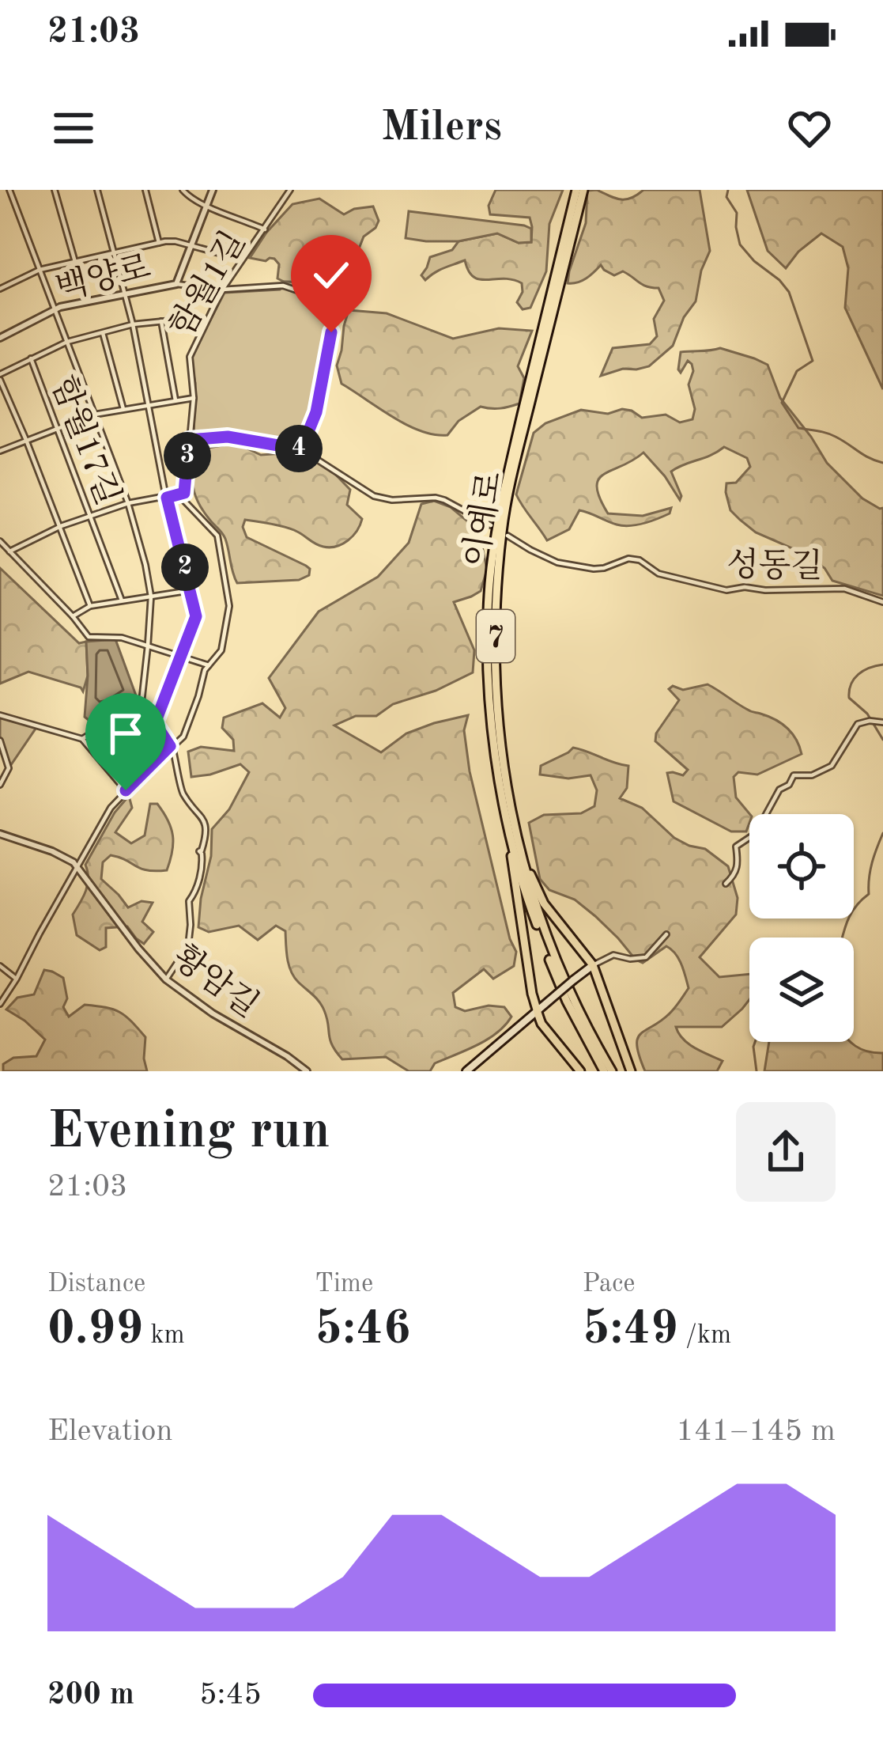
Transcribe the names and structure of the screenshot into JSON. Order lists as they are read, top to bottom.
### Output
{
  "streets": {
    "highway": ["이예로", "7"],
    "street": [
      "백양로",
      "함월1길",
      "함월17길",
      "성동길",
      "황암길"
    ]
  },
  "crossings": [
    ["백양로", "함월1길"],
    ["함월1길", "함월17길"]
  ],
  "page": {
    "status": "21:03",
    "header": "Milers",
    "pins": ["4", "3", "2"],
    "heading": ["Evening run", "21:03"],
    "stats": [
      ["Distance", "0.99 km"],
      ["Time", "5:46"],
      ["Pace", "5:49 /km"]
    ],
    "chart": ["Elevation", "141–145 m"],
    "list": [
      {
        "name": "200 m",
        "note": "5:45"
      }
    ]
  }
}
